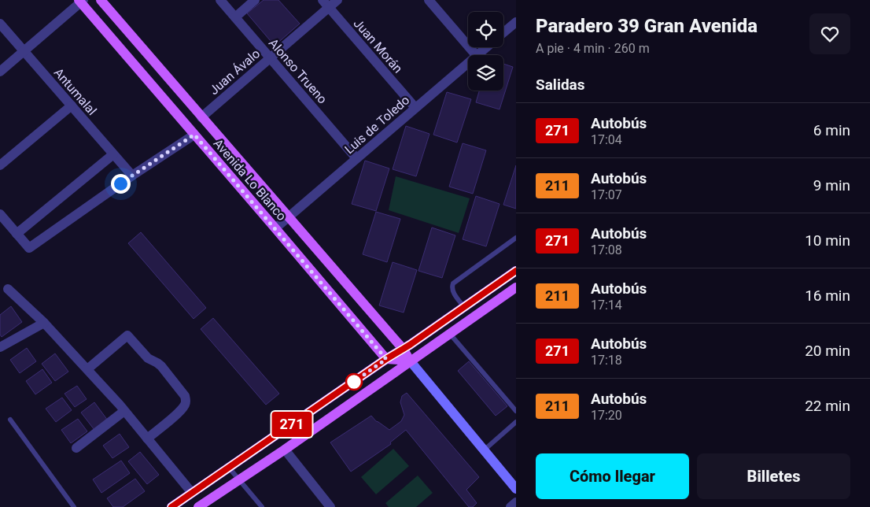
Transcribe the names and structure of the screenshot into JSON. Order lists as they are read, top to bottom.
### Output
{
  "streets": {
    "main road": ["Avenida Lo Blanco"],
    "street": [
      "Juan Morán",
      "Alonso Trueno",
      "Juan Ávalo",
      "Antumalal",
      "Luis de Toledo"
    ]
  },
  "crossings": [
    ["Juan Morán", "Juan Ávalo"],
    ["Juan Morán", "Luis de Toledo"],
    ["Alonso Trueno", "Juan Ávalo"],
    ["Alonso Trueno", "Luis de Toledo"],
    ["Juan Ávalo", "Avenida Lo Blanco"],
    ["Luis de Toledo", "Avenida Lo Blanco"]
  ],
  "lines": ["bus line 271"],
  "page": {
    "on_map": "271",
    "heading": [
      ["Paradero 39 Gran Avenida", "A pie · 4 min · 260 m"],
      "Salidas"
    ],
    "list": [
      {
        "mark": "271",
        "name": "Autobús",
        "note": "17:04",
        "value": "6 min"
      },
      {
        "mark": "211",
        "name": "Autobús",
        "note": "17:07",
        "value": "9 min"
      },
      {
        "mark": "271",
        "name": "Autobús",
        "note": "17:08",
        "value": "10 min"
      },
      {
        "mark": "211",
        "name": "Autobús",
        "note": "17:14",
        "value": "16 min"
      },
      {
        "mark": "271",
        "name": "Autobús",
        "note": "17:18",
        "value": "20 min"
      },
      {
        "mark": "211",
        "name": "Autobús",
        "note": "17:20",
        "value": "22 min"
      }
    ],
    "buttons": ["Cómo llegar", "Billetes"]
  }
}
